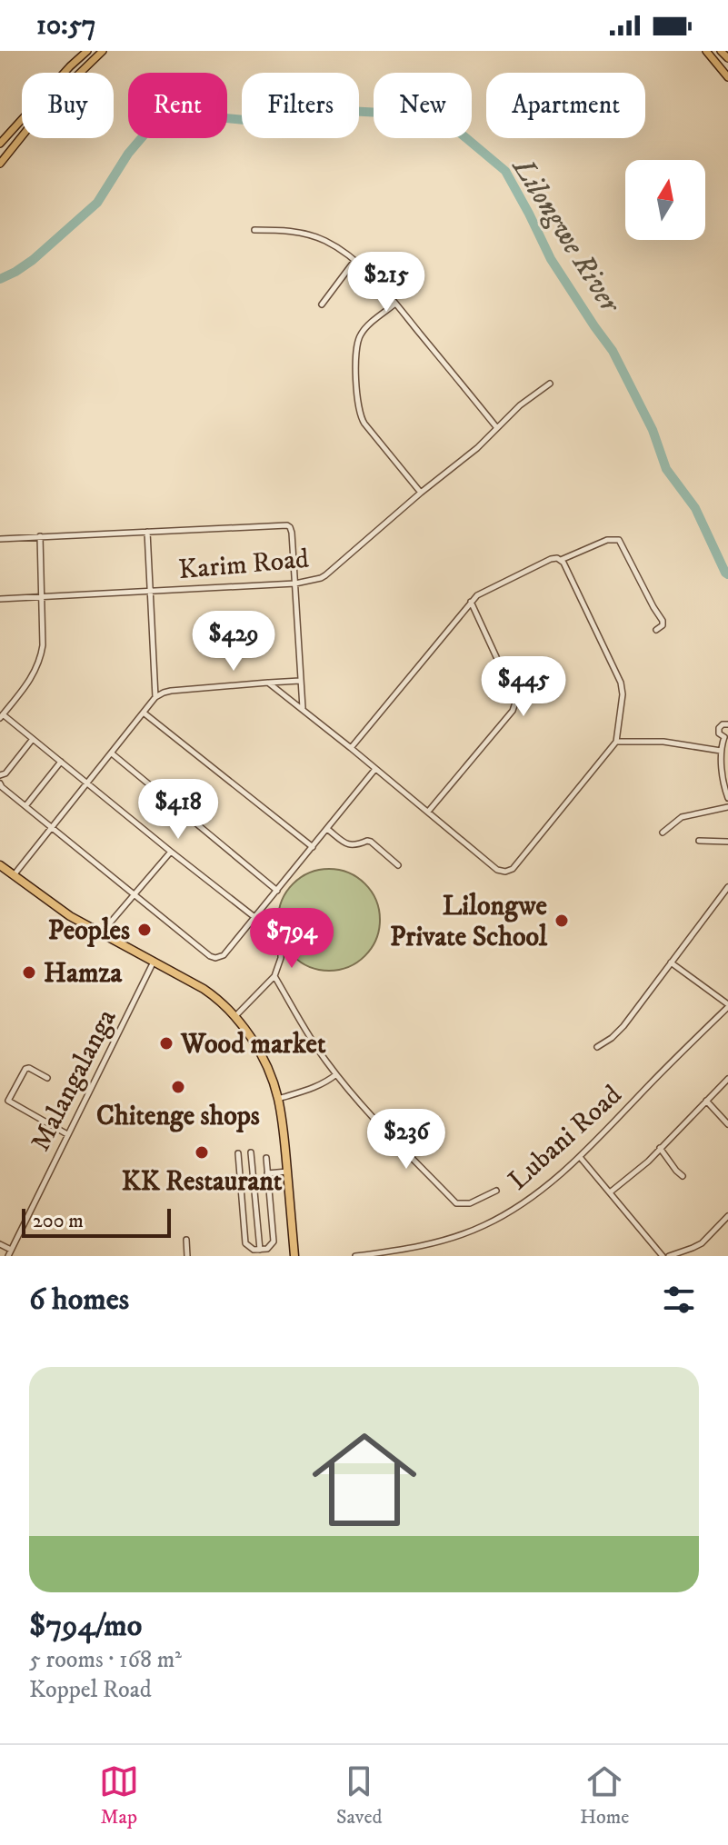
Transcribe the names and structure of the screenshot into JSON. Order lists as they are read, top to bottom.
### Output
{
  "streets": {
    "street": ["Karim Road", "Malangalanga", "Lubani Road"]
  },
  "water": ["Lilongwe River"],
  "places": [
    "Lilongwe Private School",
    "Peoples",
    "Hamza",
    "Wood market",
    "Chitenge shops",
    "KK Restaurant"
  ],
  "scale_bar": "200 m",
  "north": "top",
  "page": {
    "status": "10:57",
    "chip": [
      "Buy",
      "Rent",
      "Filters",
      "New",
      "Apartment"
    ],
    "price": [
      "$215",
      "$429",
      "$445",
      "$418",
      "$794",
      "$236"
    ],
    "scale": "200 m",
    "heading": "6 homes",
    "list": [
      {
        "name": "$794/mo",
        "note": "5 rooms · 168 m² · Koppel Road"
      }
    ],
    "tabs": ["Map", "Saved", "Home"]
  }
}
